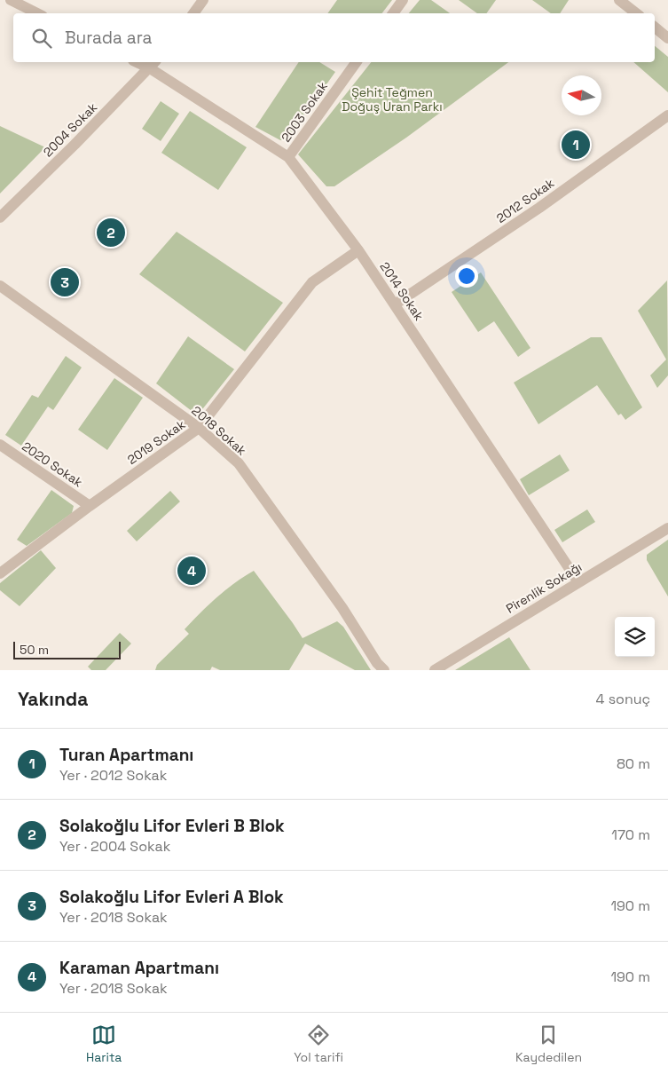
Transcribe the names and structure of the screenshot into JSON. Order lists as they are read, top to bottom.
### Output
{
  "streets": {
    "street": [
      "2003 Sokak",
      "2004 Sokak",
      "2012 Sokak",
      "2014 Sokak",
      "2018 Sokak",
      "2019 Sokak",
      "2020 Sokak",
      "Pirenlik Sokağı"
    ]
  },
  "crossings": [
    ["2003 Sokak", "2014 Sokak"],
    ["2004 Sokak", "2014 Sokak"],
    ["2012 Sokak", "2014 Sokak"],
    ["2014 Sokak", "2019 Sokak"],
    ["2014 Sokak", "Pirenlik Sokağı"],
    ["2018 Sokak", "2019 Sokak"],
    ["2019 Sokak", "2020 Sokak"]
  ],
  "parks": ["Şehit Teğmen Doğuş Uran Parkı"],
  "scale_bar": "50 m",
  "north": "left",
  "page": {
    "search": "Burada ara",
    "pins": [
      "1",
      "2",
      "3",
      "4"
    ],
    "scale": "50 m",
    "heading": ["Yakında", "4 sonuç"],
    "list": [
      {
        "mark": "1",
        "name": "Turan Apartmanı",
        "note": "Yer · 2012 Sokak",
        "value": "80 m"
      },
      {
        "mark": "2",
        "name": "Solakoğlu Lifor Evleri B Blok",
        "note": "Yer · 2004 Sokak",
        "value": "170 m"
      },
      {
        "mark": "3",
        "name": "Solakoğlu Lifor Evleri A Blok",
        "note": "Yer · 2018 Sokak",
        "value": "190 m"
      },
      {
        "mark": "4",
        "name": "Karaman Apartmanı",
        "note": "Yer · 2018 Sokak",
        "value": "190 m"
      }
    ],
    "nav": ["Harita", "Yol tarifi", "Kaydedilen"]
  }
}
